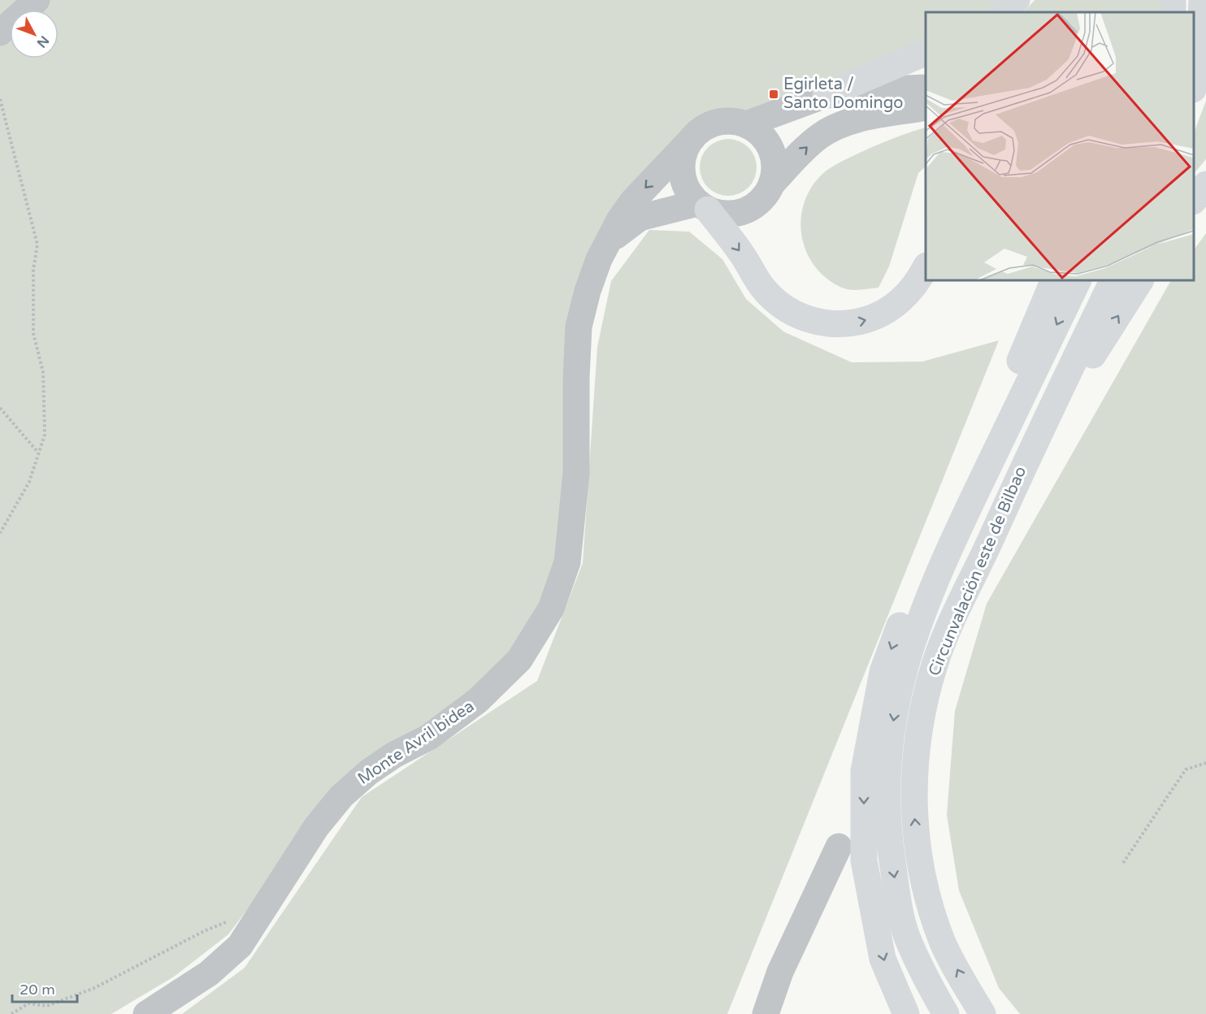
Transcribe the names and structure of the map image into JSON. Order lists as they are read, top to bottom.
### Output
{
  "streets": {
    "main road": ["Circunvalación este de Bilbao"],
    "street": ["Monte Avril bidea"]
  },
  "places": {
    "transit": ["Egirleta / Santo Domingo"]
  },
  "scale_bar": "20 m",
  "north": "bottom right"
}
